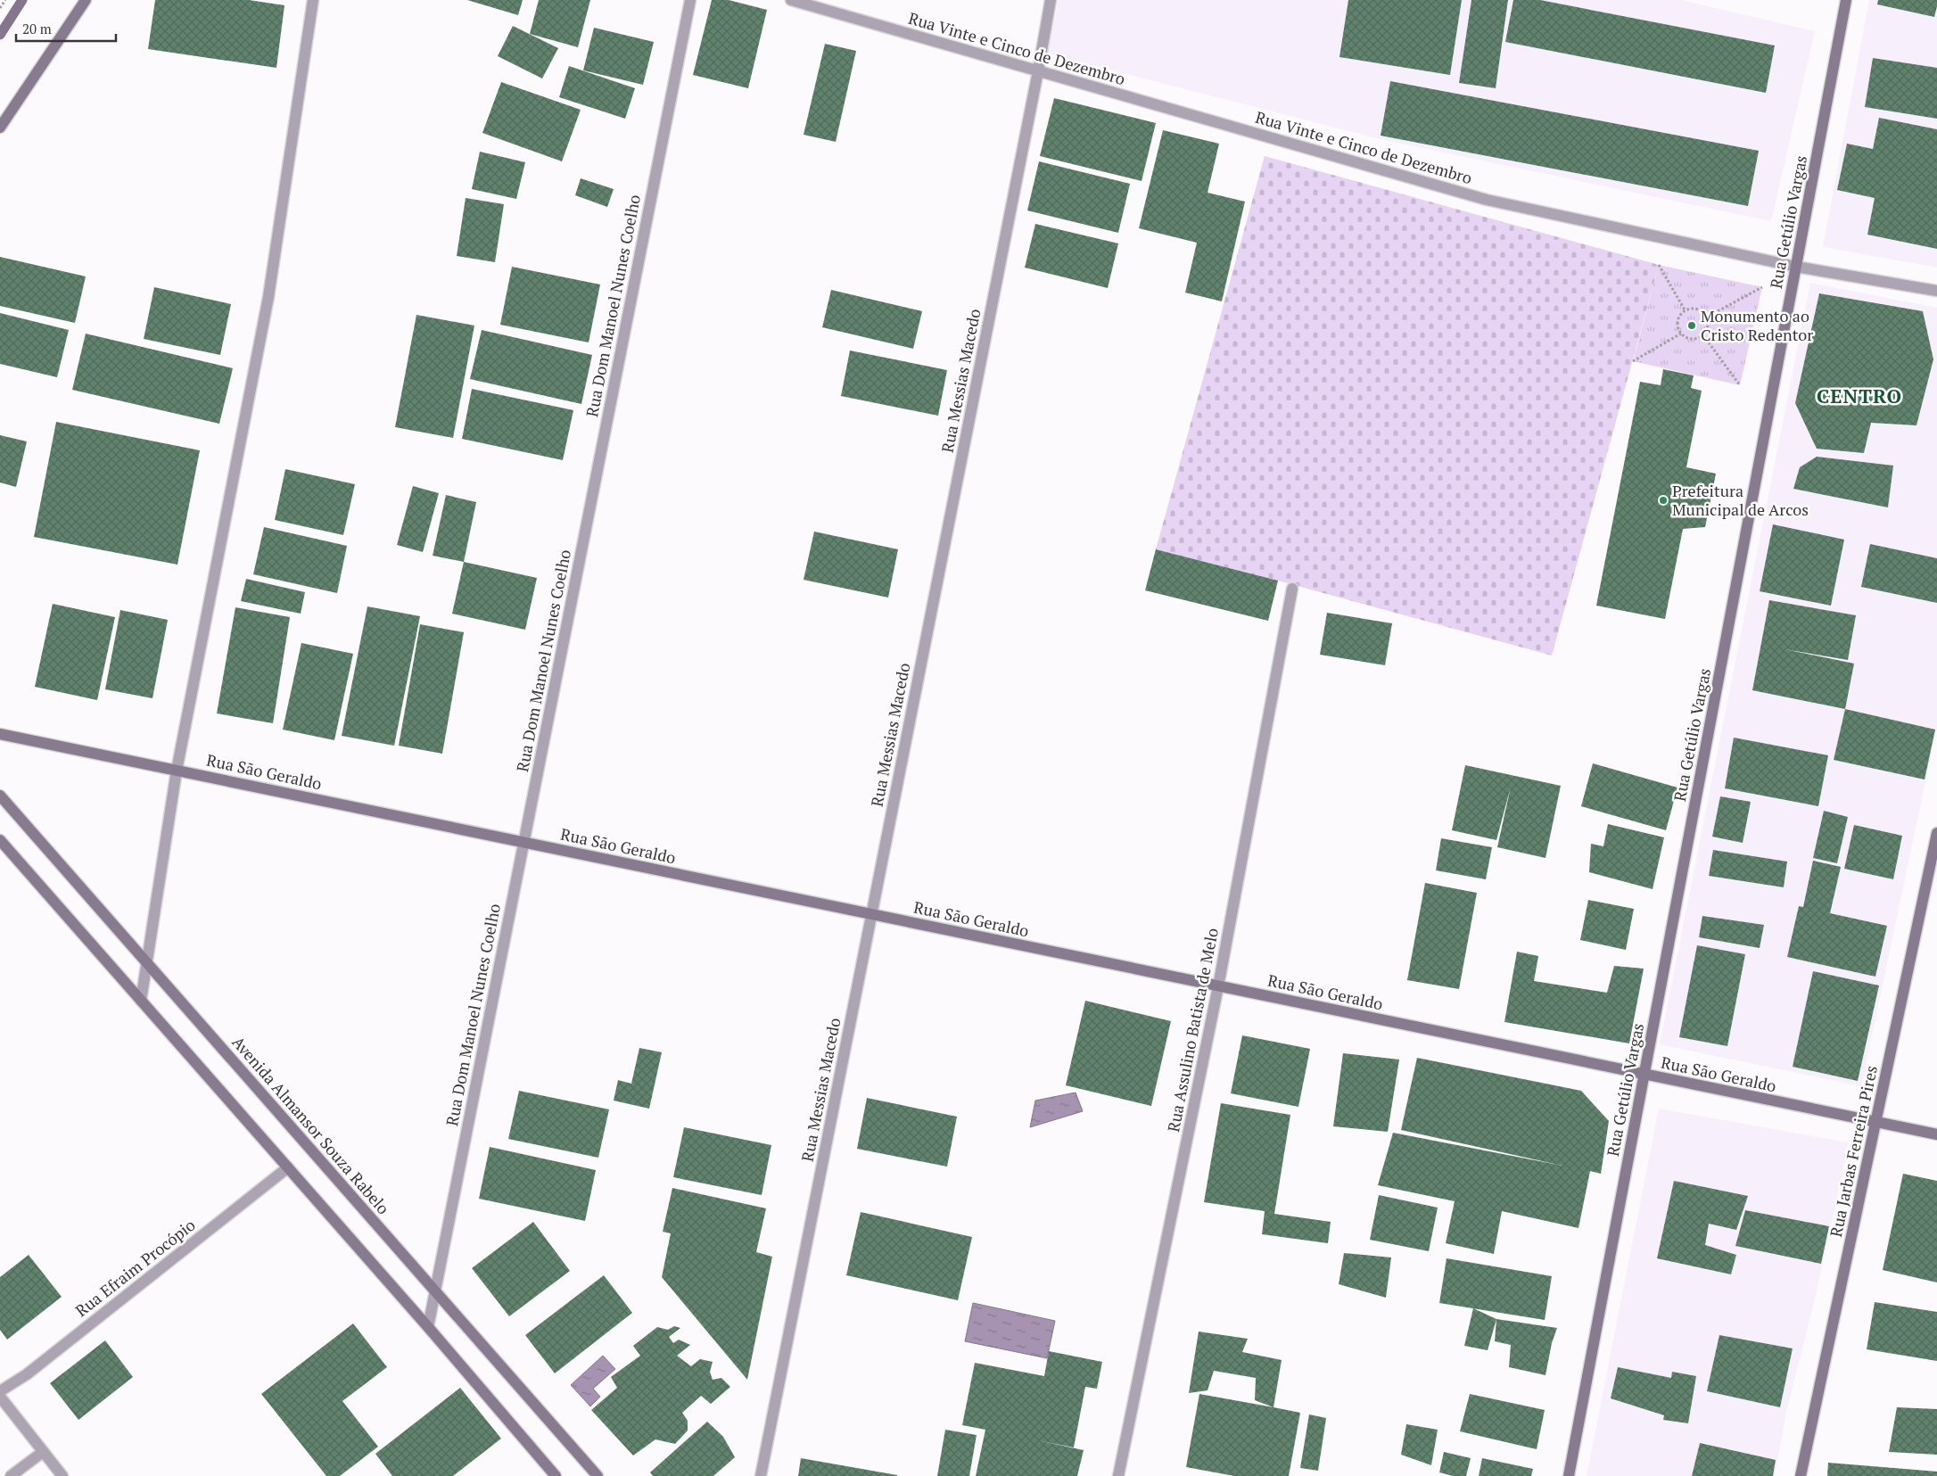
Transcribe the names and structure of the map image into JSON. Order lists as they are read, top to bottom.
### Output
{
  "streets": {
    "street": [
      "Rua Vinte e Cinco de Dezembro",
      "Rua Getúlio Vargas",
      "Rua Dom Manoel Nunes Coelho",
      "Rua Messias Macedo",
      "Rua São Geraldo",
      "Rua Assulino Batista de Melo",
      "Avenida Almansor Souza Rabelo",
      "Rua Jarbas Ferreira Pires",
      "Rua Efraim Procópio"
    ]
  },
  "crossings": [
    ["Rua Vinte e Cinco de Dezembro", "Rua Getúlio Vargas"],
    ["Rua Vinte e Cinco de Dezembro", "Rua Messias Macedo"],
    ["Rua Getúlio Vargas", "Rua São Geraldo"],
    ["Rua Dom Manoel Nunes Coelho", "Rua São Geraldo"],
    ["Rua Dom Manoel Nunes Coelho", "Avenida Almansor Souza Rabelo"],
    ["Rua Messias Macedo", "Rua São Geraldo"],
    ["Rua São Geraldo", "Rua Assulino Batista de Melo"],
    ["Rua São Geraldo", "Rua Jarbas Ferreira Pires"]
  ],
  "districts": ["CENTRO"],
  "places": ["Monumento ao Cristo Redentor", "Prefeitura Municipal de Arcos"],
  "scale_bar": "20 m"
}
